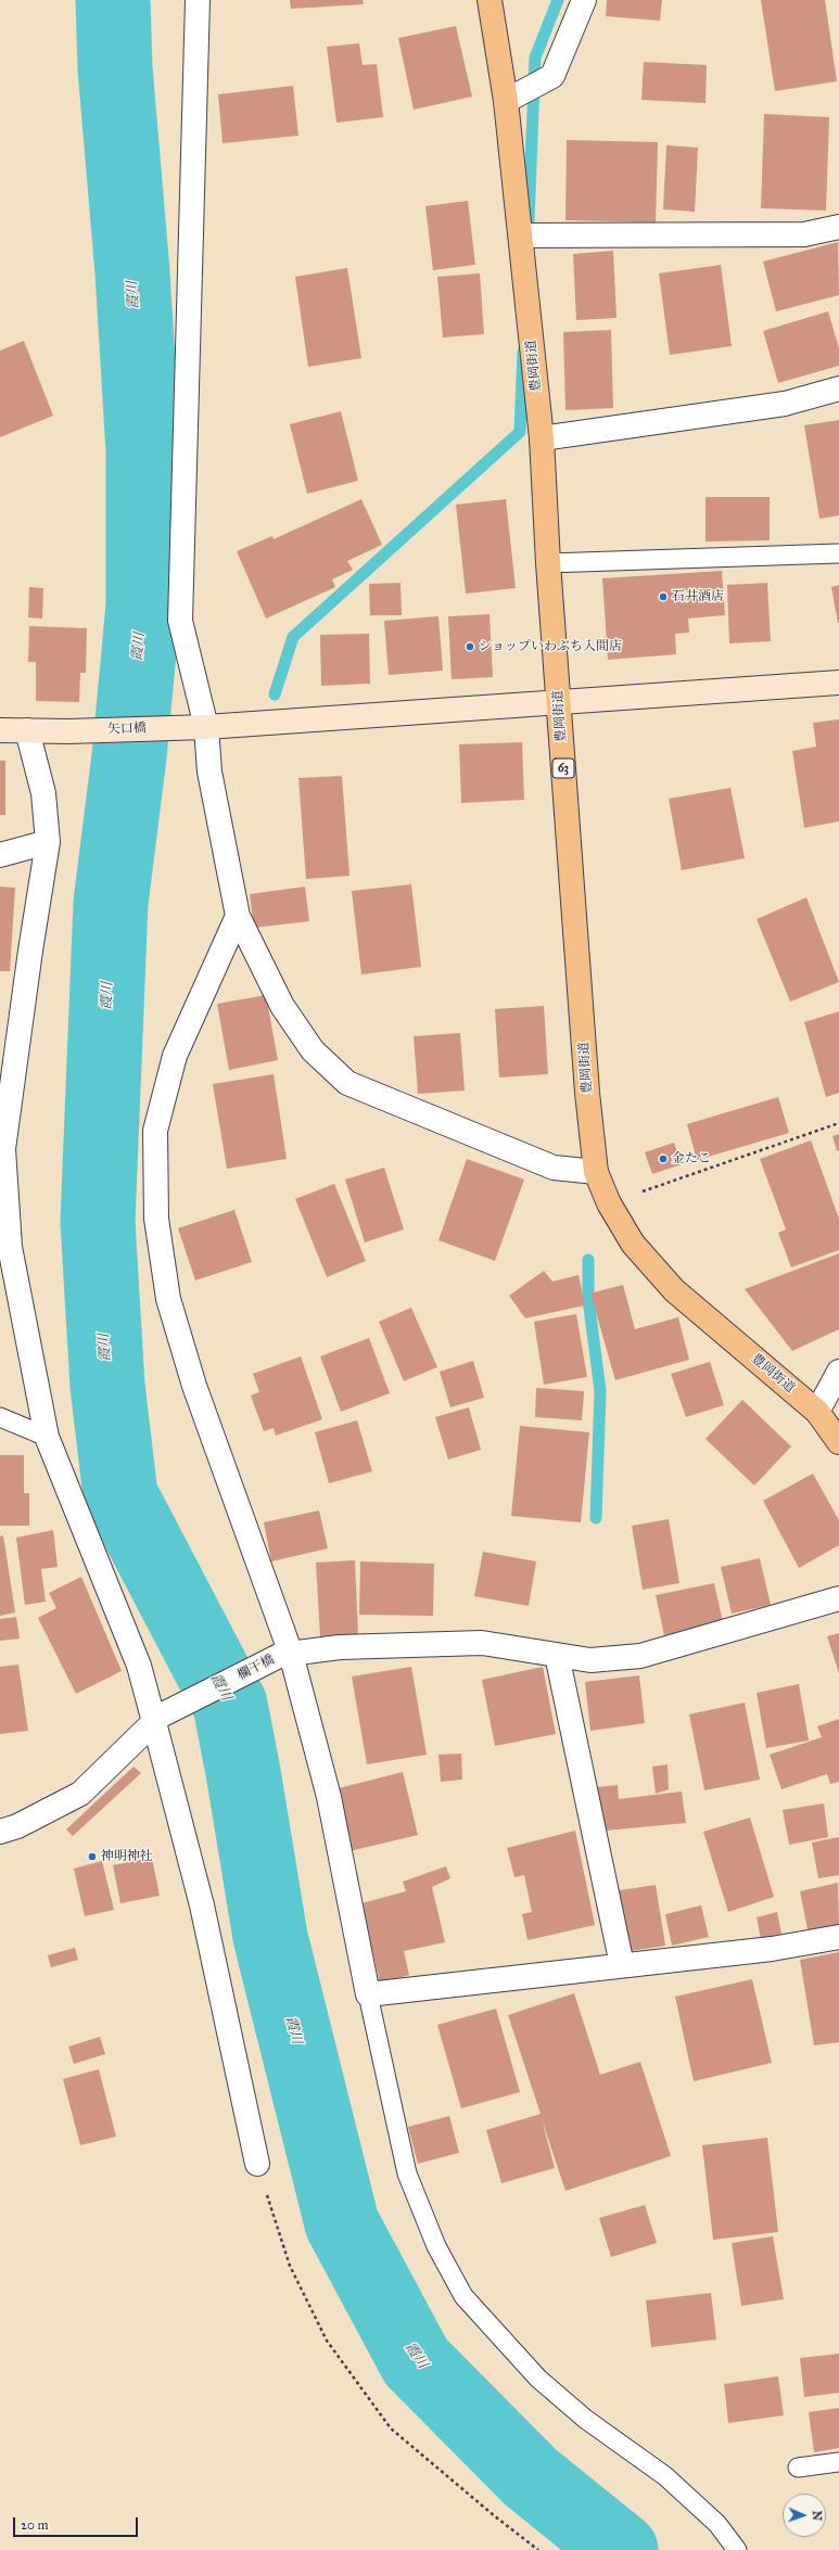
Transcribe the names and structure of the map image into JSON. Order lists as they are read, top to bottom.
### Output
{
  "streets": {
    "main road": ["豊岡街道", "63"],
    "street": ["矢口橋", "欄干橋"]
  },
  "crossings": [
    ["豊岡街道", "矢口橋"]
  ],
  "water": ["霞川"],
  "places": [
    "石井酒店",
    "ショップいわぶち入間店",
    "金たこ",
    "神明神社"
  ],
  "scale_bar": "20 m",
  "north": "right"
}
